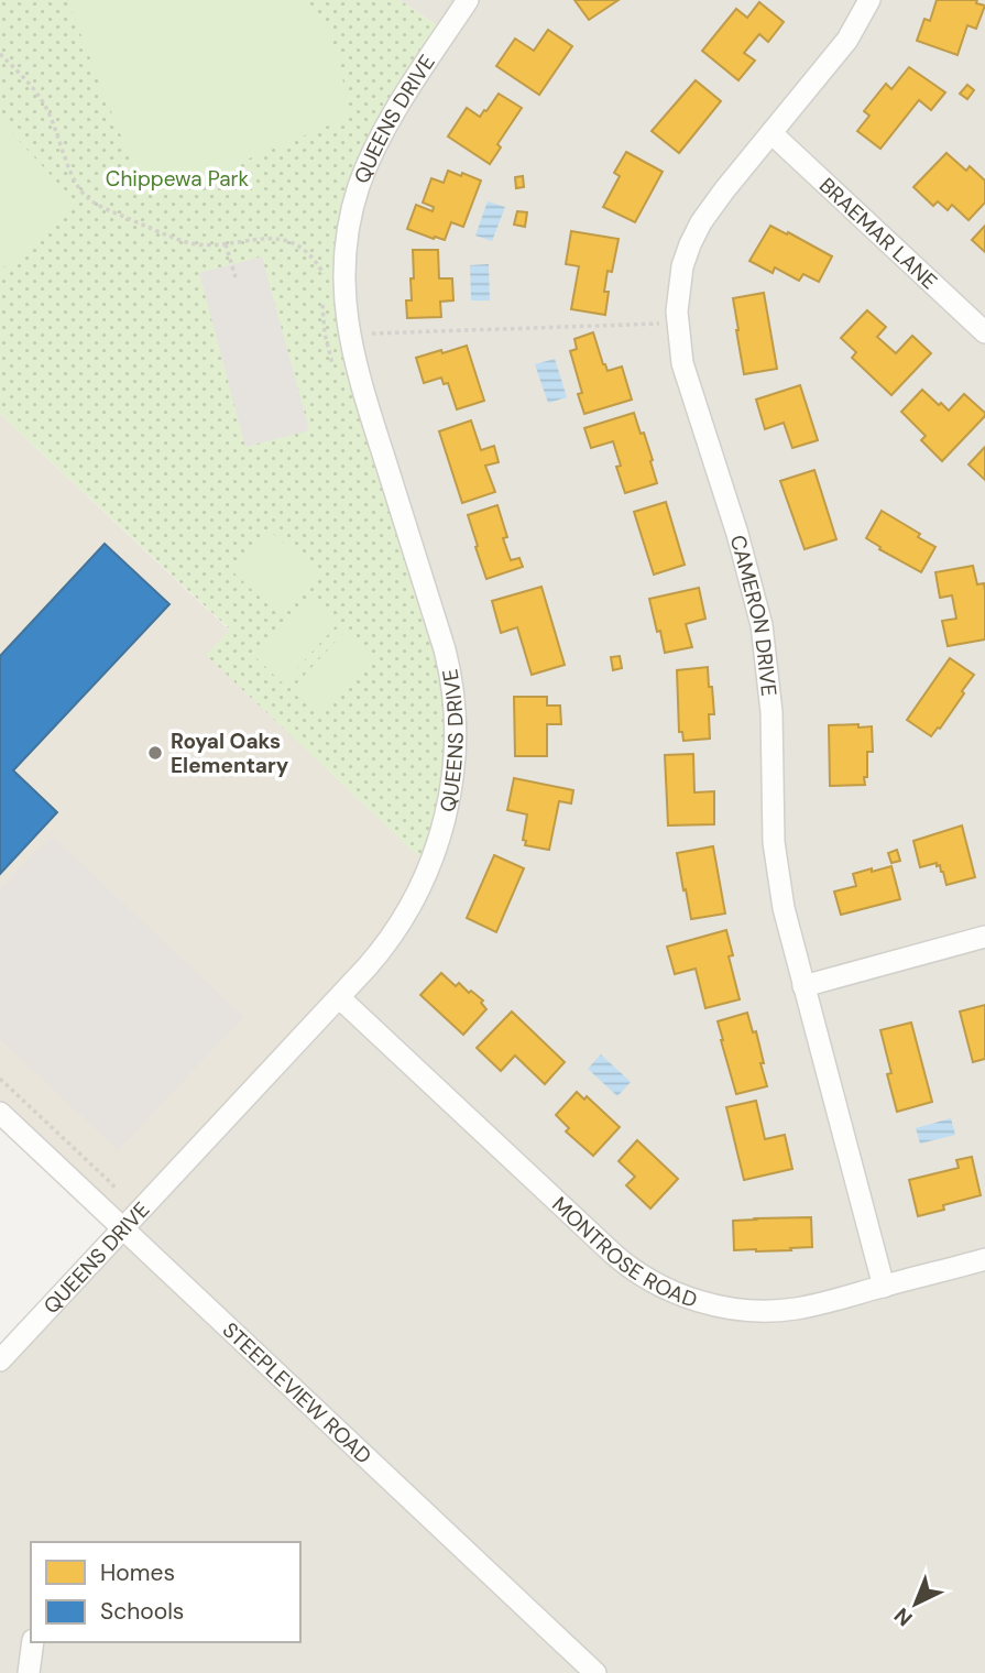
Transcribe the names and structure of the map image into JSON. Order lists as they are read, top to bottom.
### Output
{
  "streets": {
    "street": [
      "QUEENS DRIVE",
      "BRAEMAR LANE",
      "CAMERON DRIVE",
      "MONTROSE ROAD",
      "STEEPLEVIEW ROAD"
    ]
  },
  "crossings": [
    ["QUEENS DRIVE", "MONTROSE ROAD"],
    ["QUEENS DRIVE", "STEEPLEVIEW ROAD"],
    ["BRAEMAR LANE", "CAMERON DRIVE"],
    ["CAMERON DRIVE", "MONTROSE ROAD"]
  ],
  "parks": ["Chippewa Park"],
  "places": ["Royal Oaks Elementary"],
  "legend": ["Homes", "Schools"],
  "north": "bottom left"
}
